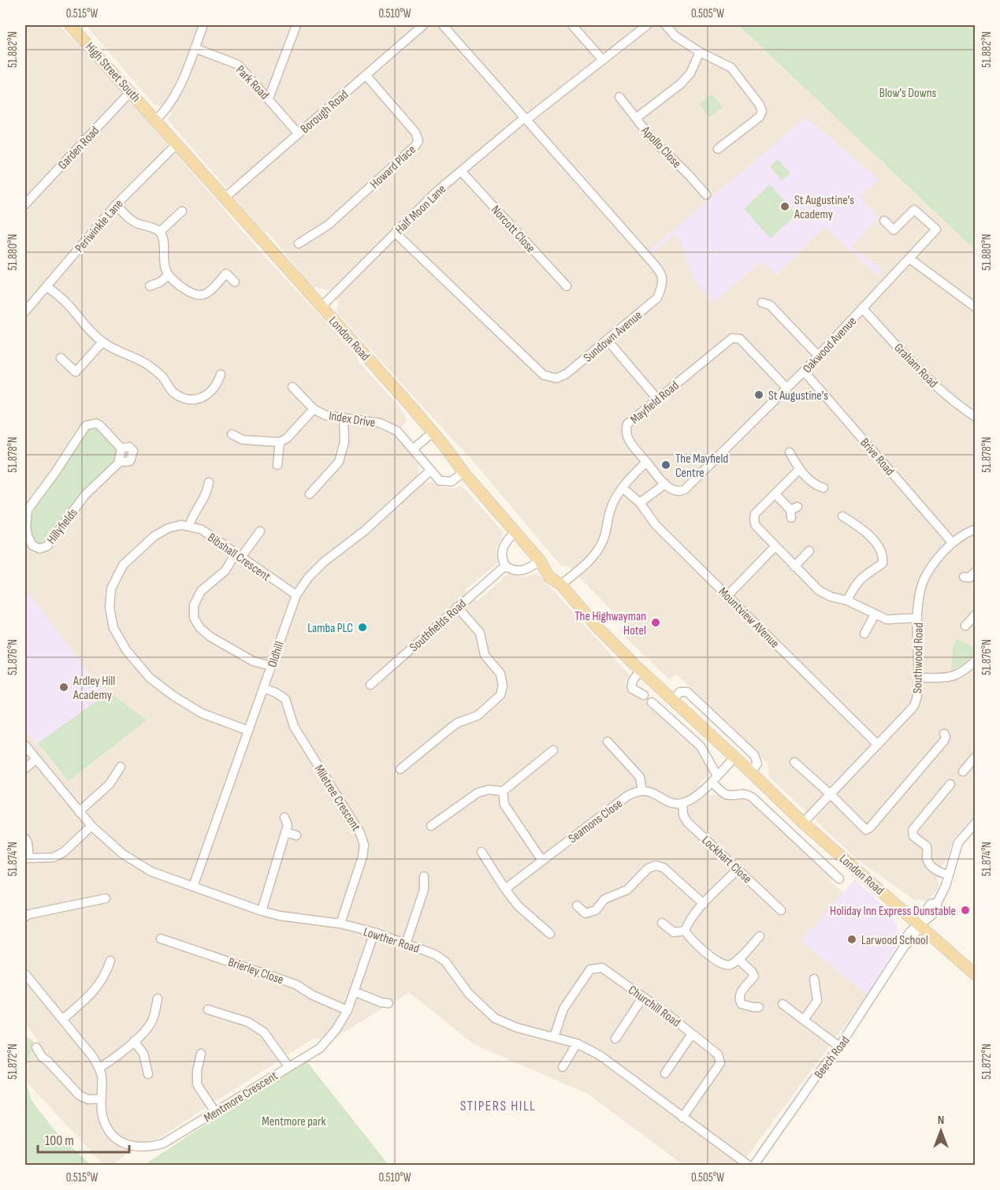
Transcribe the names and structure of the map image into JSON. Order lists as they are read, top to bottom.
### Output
{
  "streets": {
    "main road": ["High Street South", "London Road"],
    "street": [
      "Park Road",
      "Borough Road",
      "Apollo Close",
      "Garden Road",
      "Howard Place",
      "Half Moon Lane",
      "Periwinkle Lane",
      "Norcott Close",
      "Sundown Avenue",
      "Oakwood Avenue",
      "Graham Road",
      "Mayfield Road",
      "Index Drive",
      "Brive Road",
      "Hillyfields",
      "Bibshall Crescent",
      "Mountview AVenue",
      "Southfields Road",
      "Oldhill",
      "Southwood Road",
      "Miletree Crescent",
      "Seamons Close",
      "Lockhart Close",
      "Lowther Road",
      "Brierley Close",
      "Churchill Road",
      "Beech Road",
      "Mentmore Crescent"
    ]
  },
  "crossings": [
    ["High Street South", "Garden Road"],
    ["High Street South", "London Road"],
    ["Park Road", "Borough Road"],
    ["Borough Road", "Howard Place"],
    ["Borough Road", "London Road"],
    ["Half Moon Lane", "Norcott Close"],
    ["Half Moon Lane", "Sundown Avenue"],
    ["Half Moon Lane", "London Road"],
    ["Periwinkle Lane", "London Road"],
    ["London Road", "Southwood Road"],
    ["London Road", "Beech Road"],
    ["Oakwood Avenue", "Graham Road"],
    ["Oakwood Avenue", "Mayfield Road"],
    ["Oakwood Avenue", "Brive Road"],
    ["Index Drive", "Oldhill"],
    ["Brive Road", "Southwood Road"],
    ["Bibshall Crescent", "Oldhill"],
    ["Mountview AVenue", "Southwood Road"],
    ["Oldhill", "Miletree Crescent"],
    ["Oldhill", "Lowther Road"],
    ["Miletree Crescent", "Lowther Road"],
    ["Lowther Road", "Churchill Road"],
    ["Lowther Road", "Mentmore Crescent"],
    ["Brierley Close", "Mentmore Crescent"]
  ],
  "districts": ["STIPERS HILL"],
  "parks": ["Blow's Downs", "Mentmore park"],
  "places": [
    "St Augustine's Academy",
    "St Augustine's",
    "The Mayfield Centre",
    "The Highwayman Hotel",
    "Lamba PLC",
    "Ardley Hill Academy",
    "Holiday Inn Express Dunstable",
    "Larwood School"
  ],
  "scale_bar": "100 m",
  "north": "top",
  "coordinates": [
    "0.515°W",
    "0.510°W",
    "0.505°W",
    "51.882°N",
    "51.880°N",
    "51.878°N",
    "51.876°N",
    "51.874°N",
    "51.872°N"
  ]
}
